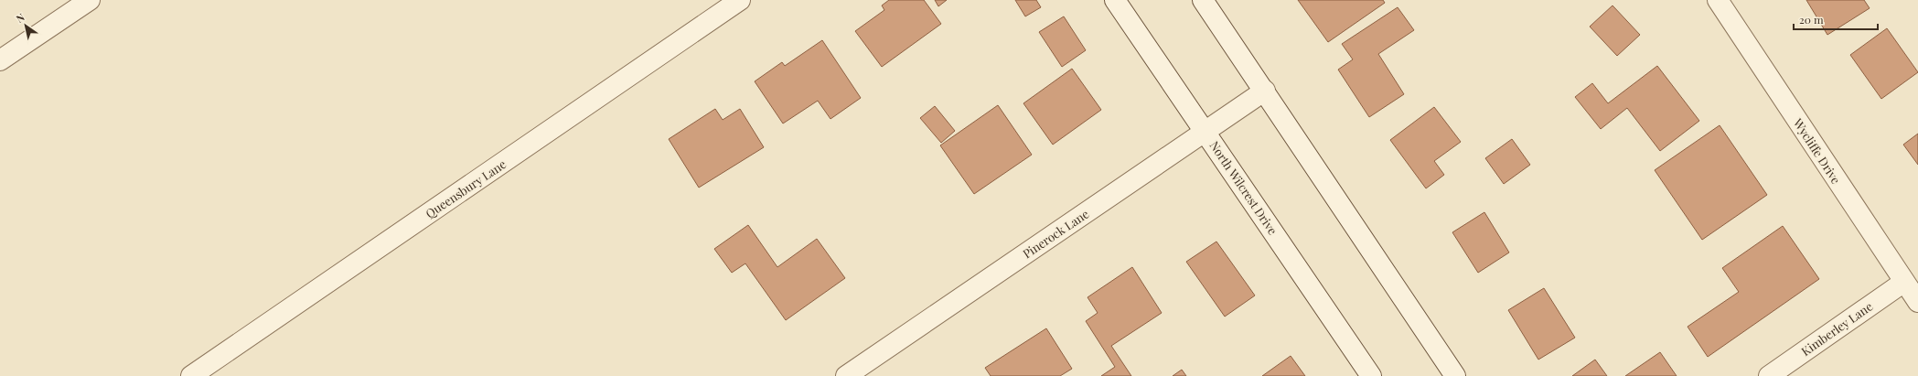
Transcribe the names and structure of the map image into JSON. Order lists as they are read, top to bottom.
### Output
{
  "streets": {
    "street": [
      "Wycliffe Drive",
      "North Wilcrest Drive",
      "Queensbury Lane",
      "Pinerock Lane",
      "Kimberley Lane"
    ]
  },
  "crossings": [
    ["Wycliffe Drive", "Kimberley Lane"],
    ["North Wilcrest Drive", "Pinerock Lane"]
  ],
  "scale_bar": "20 m",
  "north": "top left"
}
